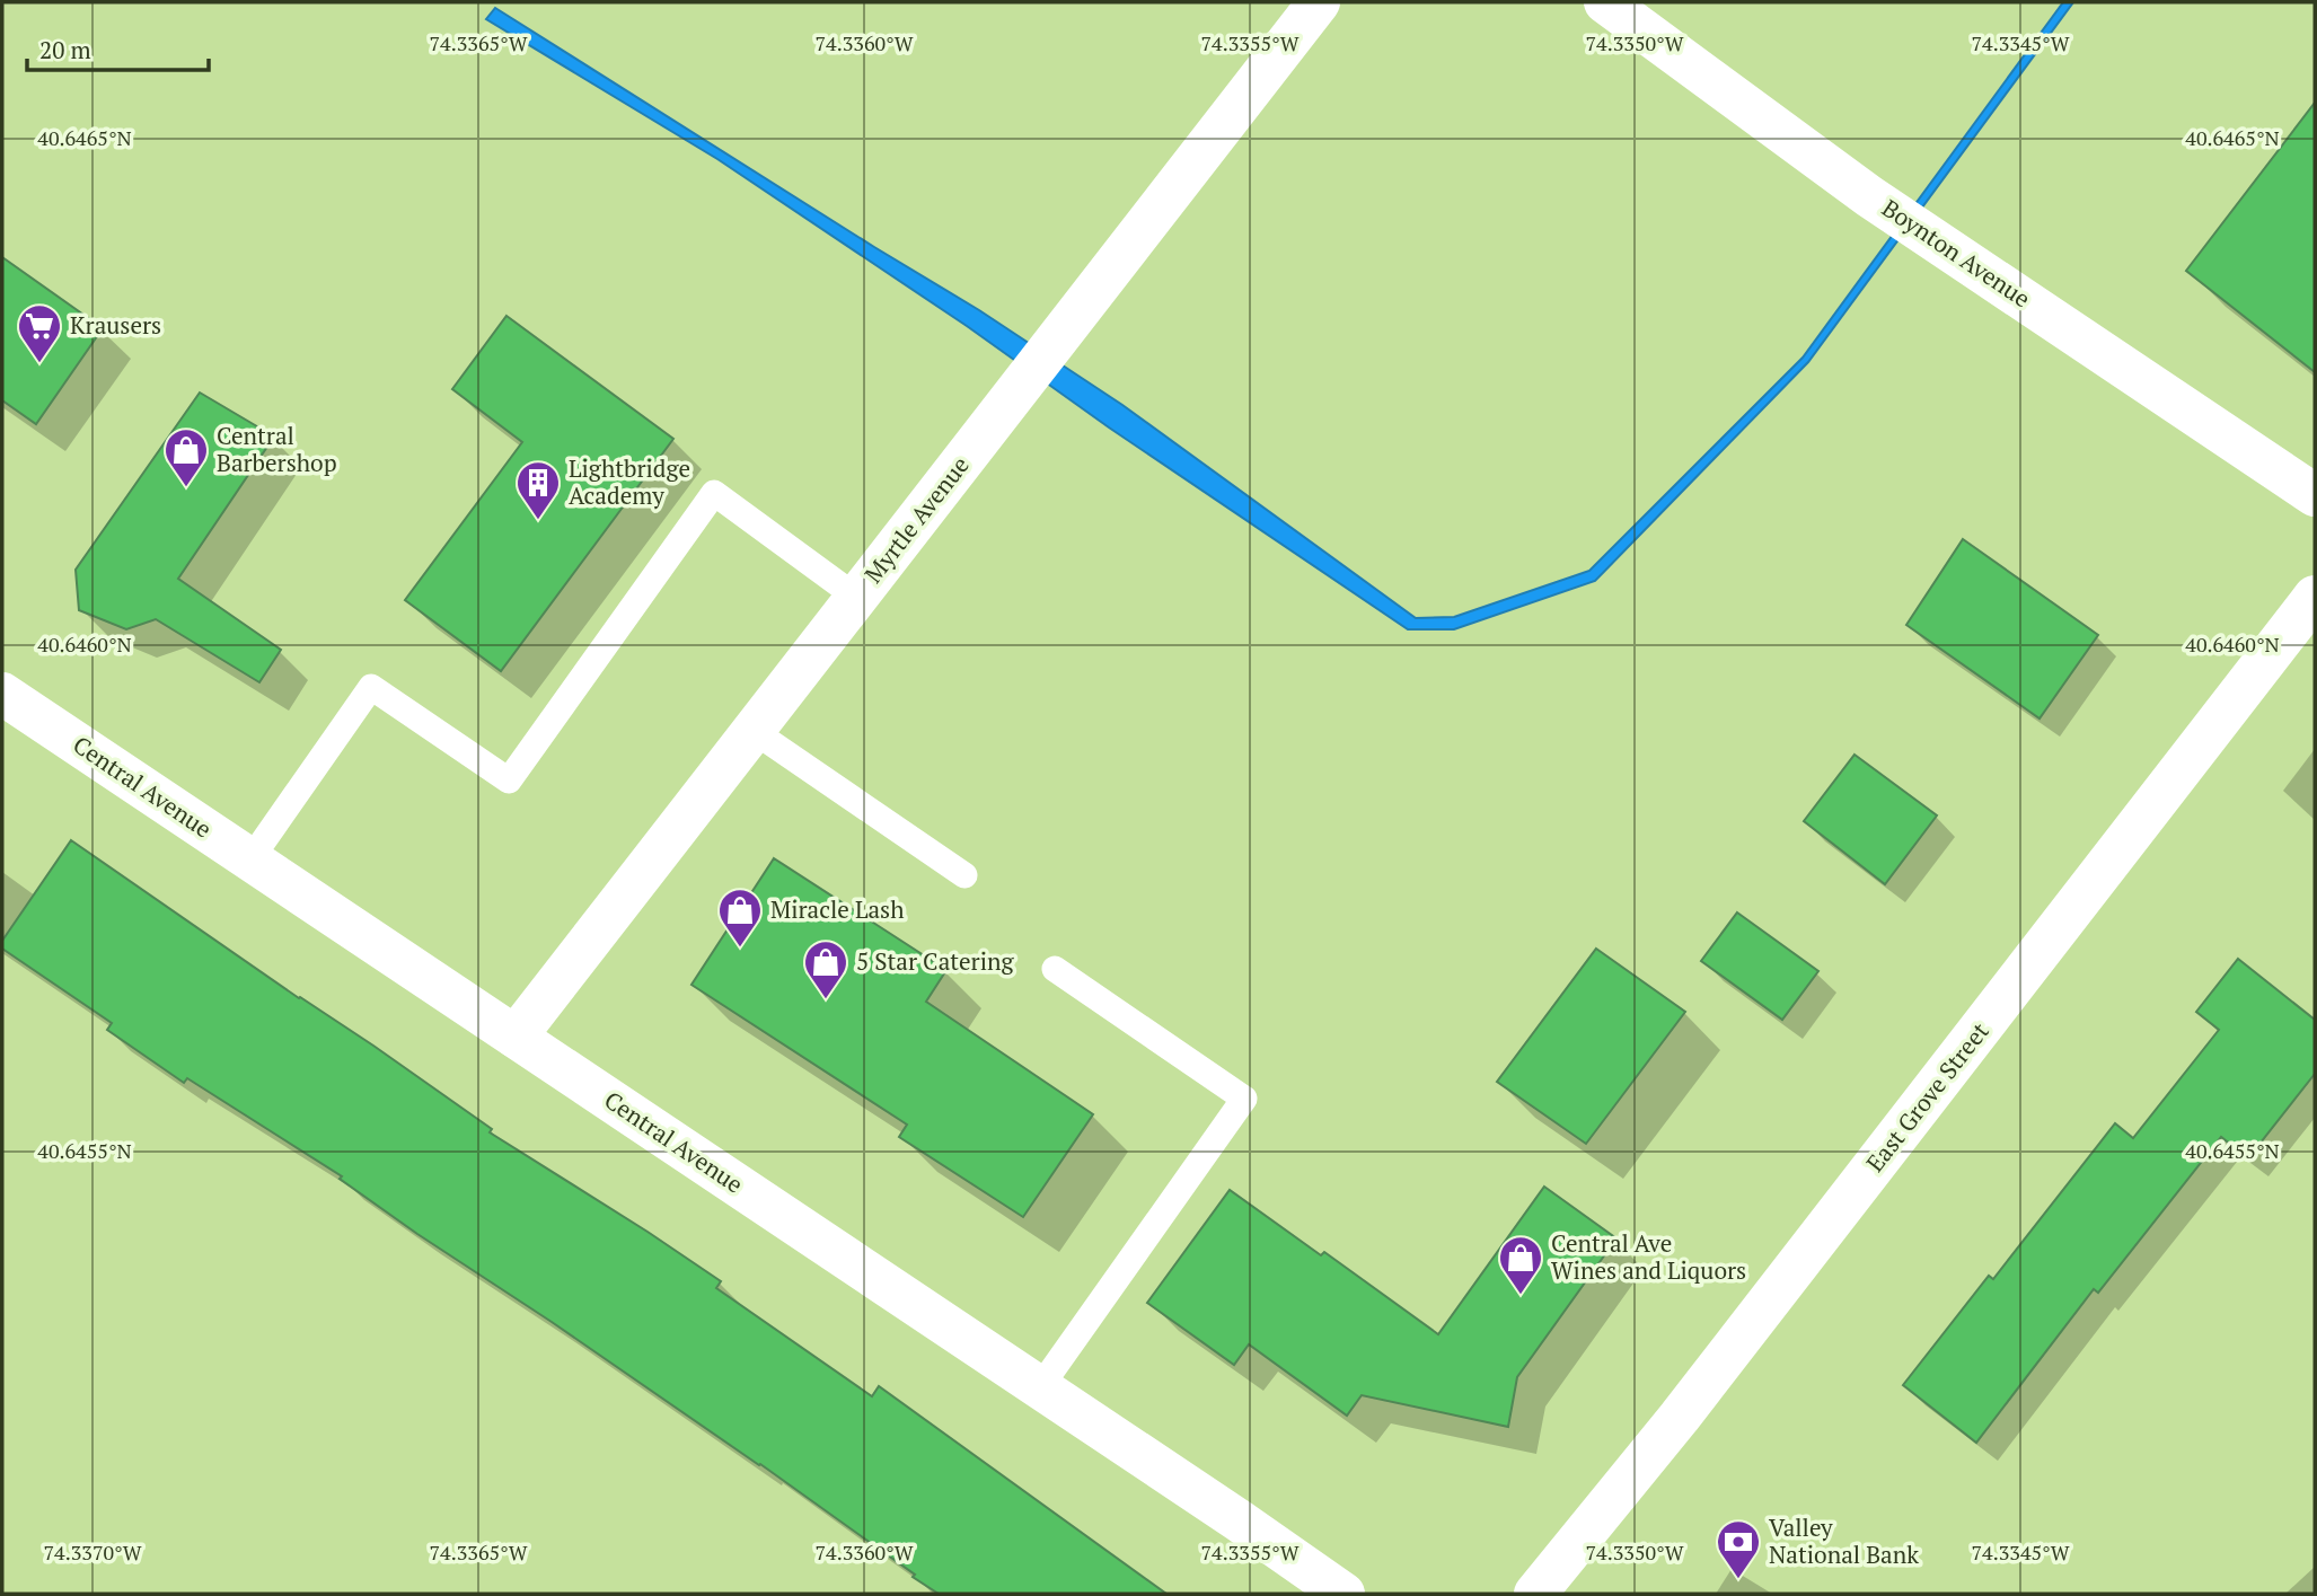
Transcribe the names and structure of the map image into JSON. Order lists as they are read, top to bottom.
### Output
{
  "streets": {
    "street": [
      "Boynton Avenue",
      "Myrtle Avenue",
      "Central Avenue",
      "East Grove Street"
    ]
  },
  "crossings": [
    ["Myrtle Avenue", "Central Avenue"]
  ],
  "places": {
    "supermarket": ["Krausers"],
    "shop": [
      "Central Barbershop",
      "Miracle Lash",
      "5 Star Catering",
      "Central Ave Wines and Liquors"
    ],
    "building": ["Lightbridge Academy"],
    "bank": ["Valley National Bank"]
  },
  "scale_bar": "20 m",
  "coordinates": [
    "74.3365°W",
    "74.3360°W",
    "74.3355°W",
    "74.3350°W",
    "74.3345°W",
    "40.6465°N",
    "40.6460°N",
    "40.6455°N",
    "74.3370°W"
  ]
}
